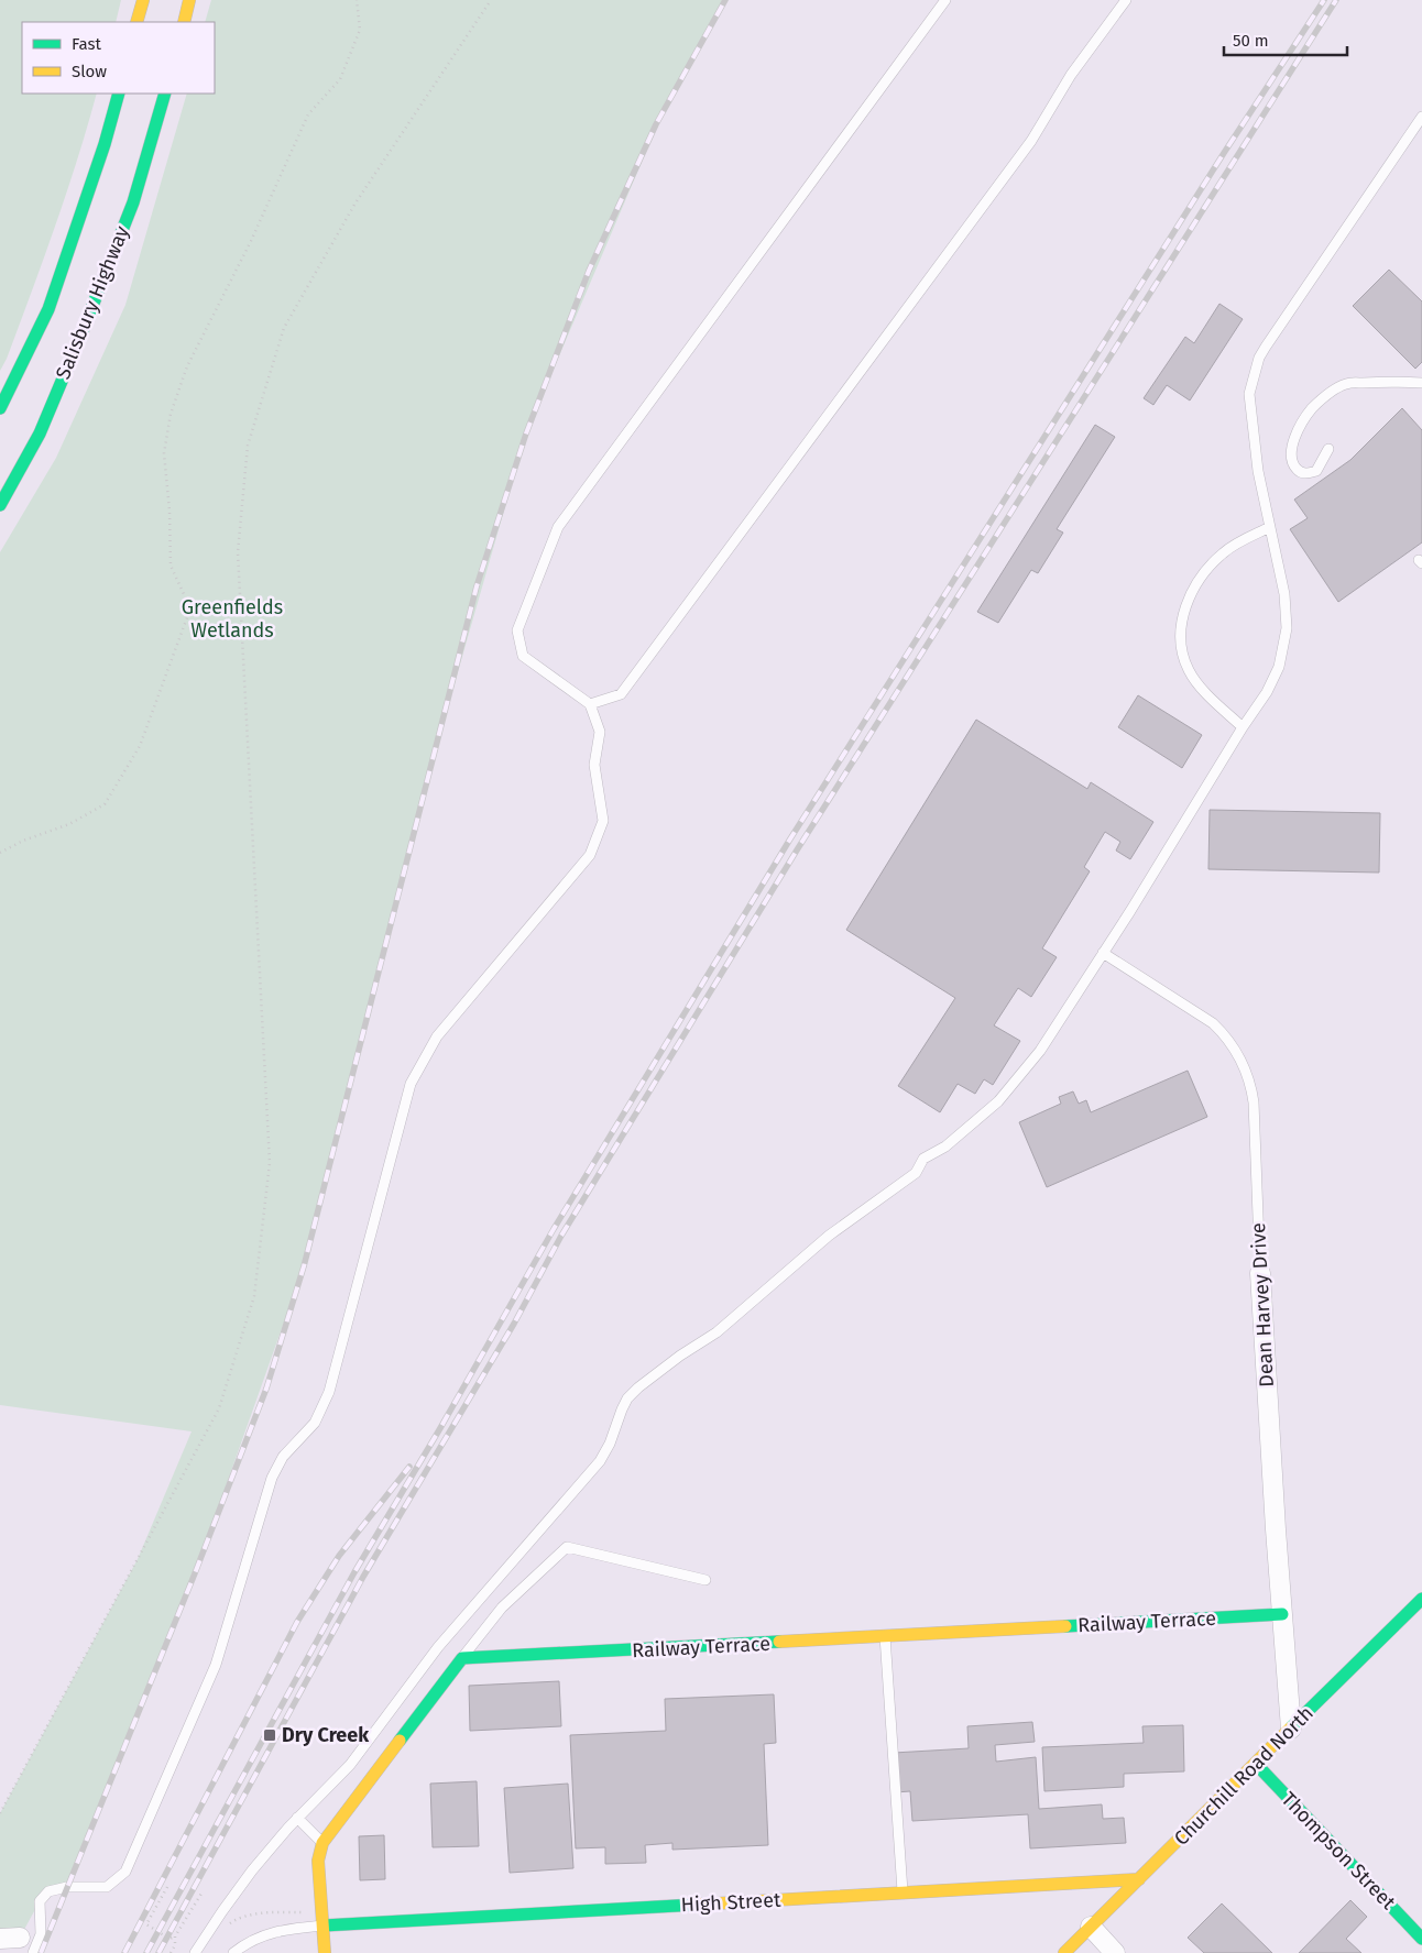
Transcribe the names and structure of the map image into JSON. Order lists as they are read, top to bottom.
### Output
{
  "streets": {
    "main road": [
      "Salisbury Highway",
      "Railway Terrace",
      "Churchill Road North",
      "Thompson Street",
      "High Street"
    ],
    "street": ["Dean Harvey Drive"]
  },
  "crossings": [
    ["Dean Harvey Drive", "Railway Terrace"],
    ["Dean Harvey Drive", "Churchill Road North"],
    ["Churchill Road North", "Thompson Street"],
    ["Churchill Road North", "High Street"]
  ],
  "parks": ["Greenfields Wetlands"],
  "places": {
    "transit": ["Dry Creek"]
  },
  "legend": ["Fast", "Slow"],
  "scale_bar": "50 m"
}
